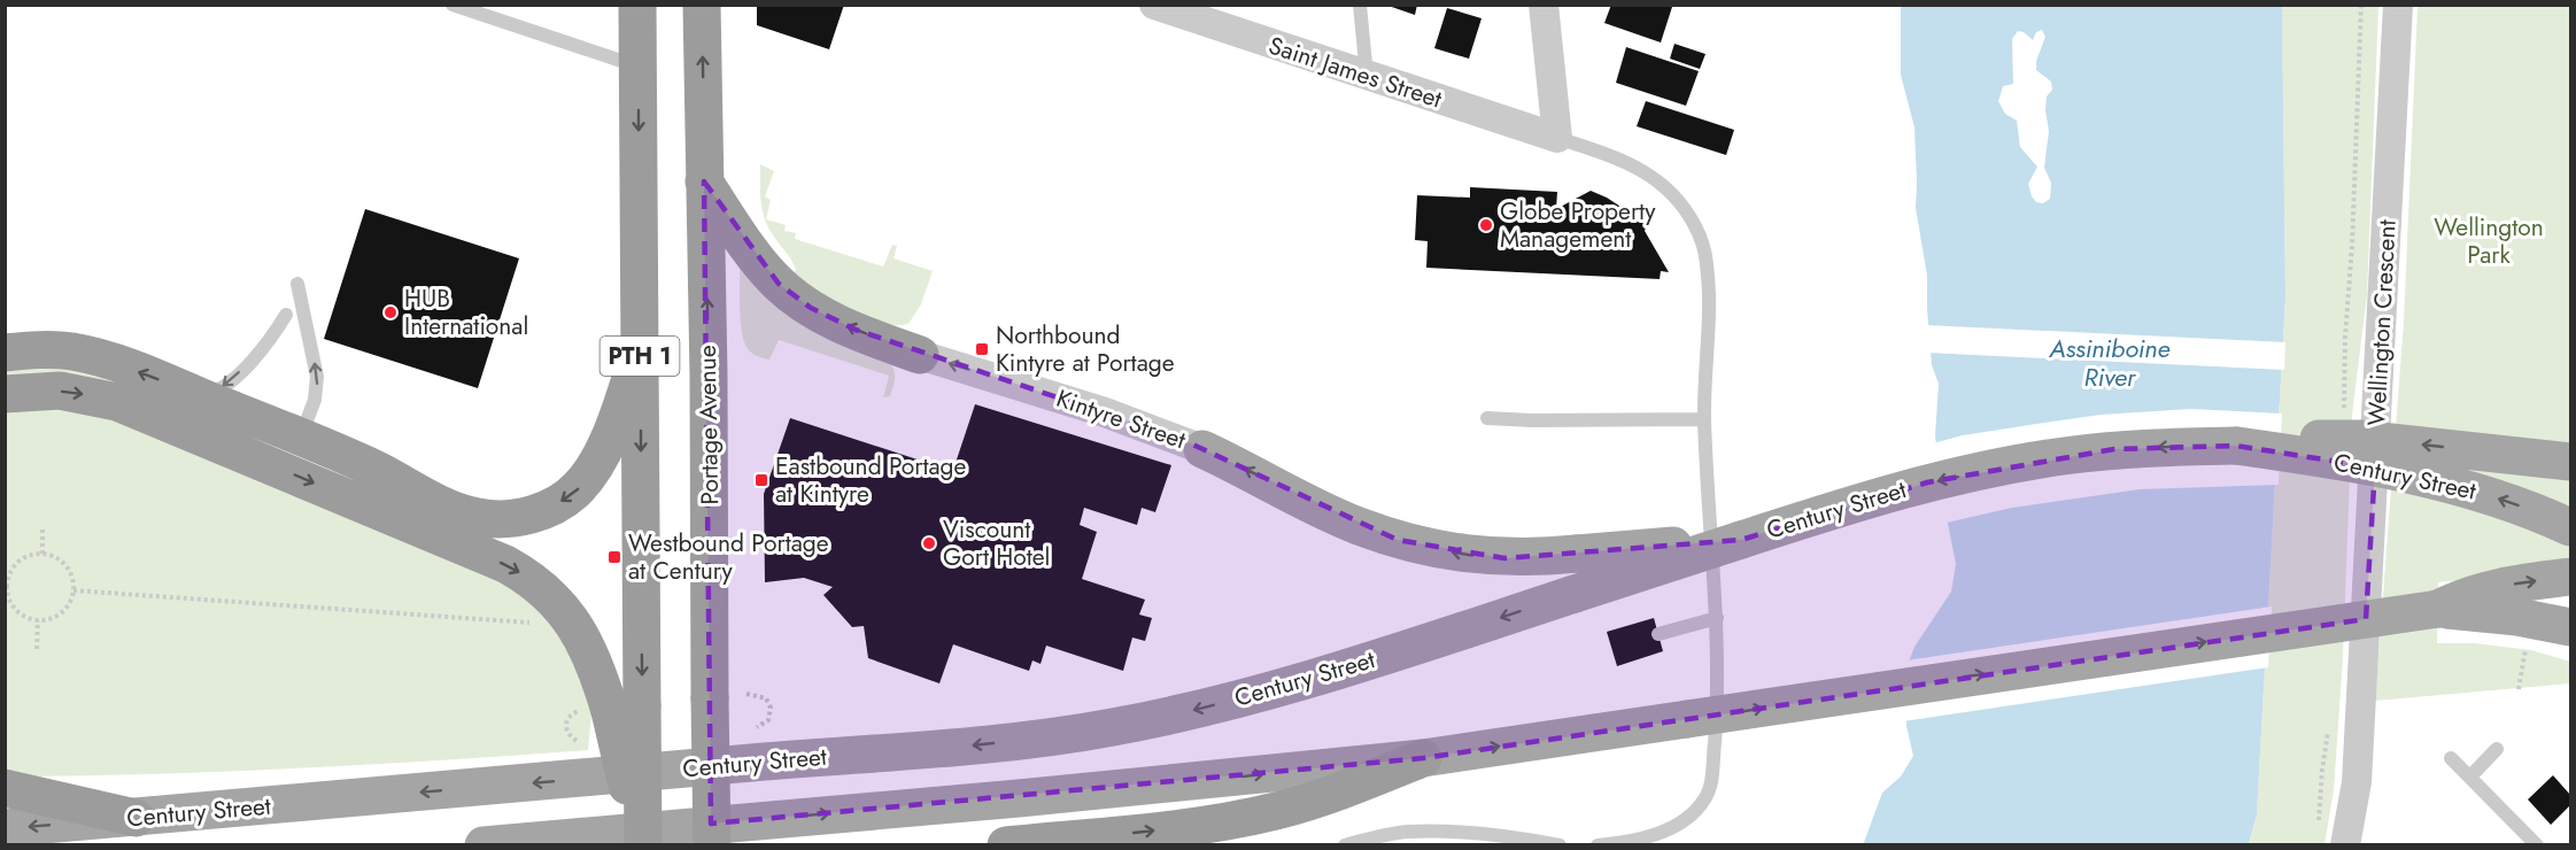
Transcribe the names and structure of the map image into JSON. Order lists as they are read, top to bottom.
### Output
{
  "streets": {
    "highway": ["PTH 1", "Portage Avenue"],
    "main road": ["Century Street"],
    "street": ["Saint James Street", "Wellington Crescent", "Kintyre Street"]
  },
  "one_way": ["Kintyre Street"],
  "water": ["Assiniboine River"],
  "parks": ["Wellington Park"],
  "places": {
    "other": ["Globe Property Management", "HUB International", "Viscount Gort Hotel"],
    "transit": ["Northbound Kintyre at Portage", "Eastbound Portage at Kintyre", "Westbound Portage at Century"]
  }
}
